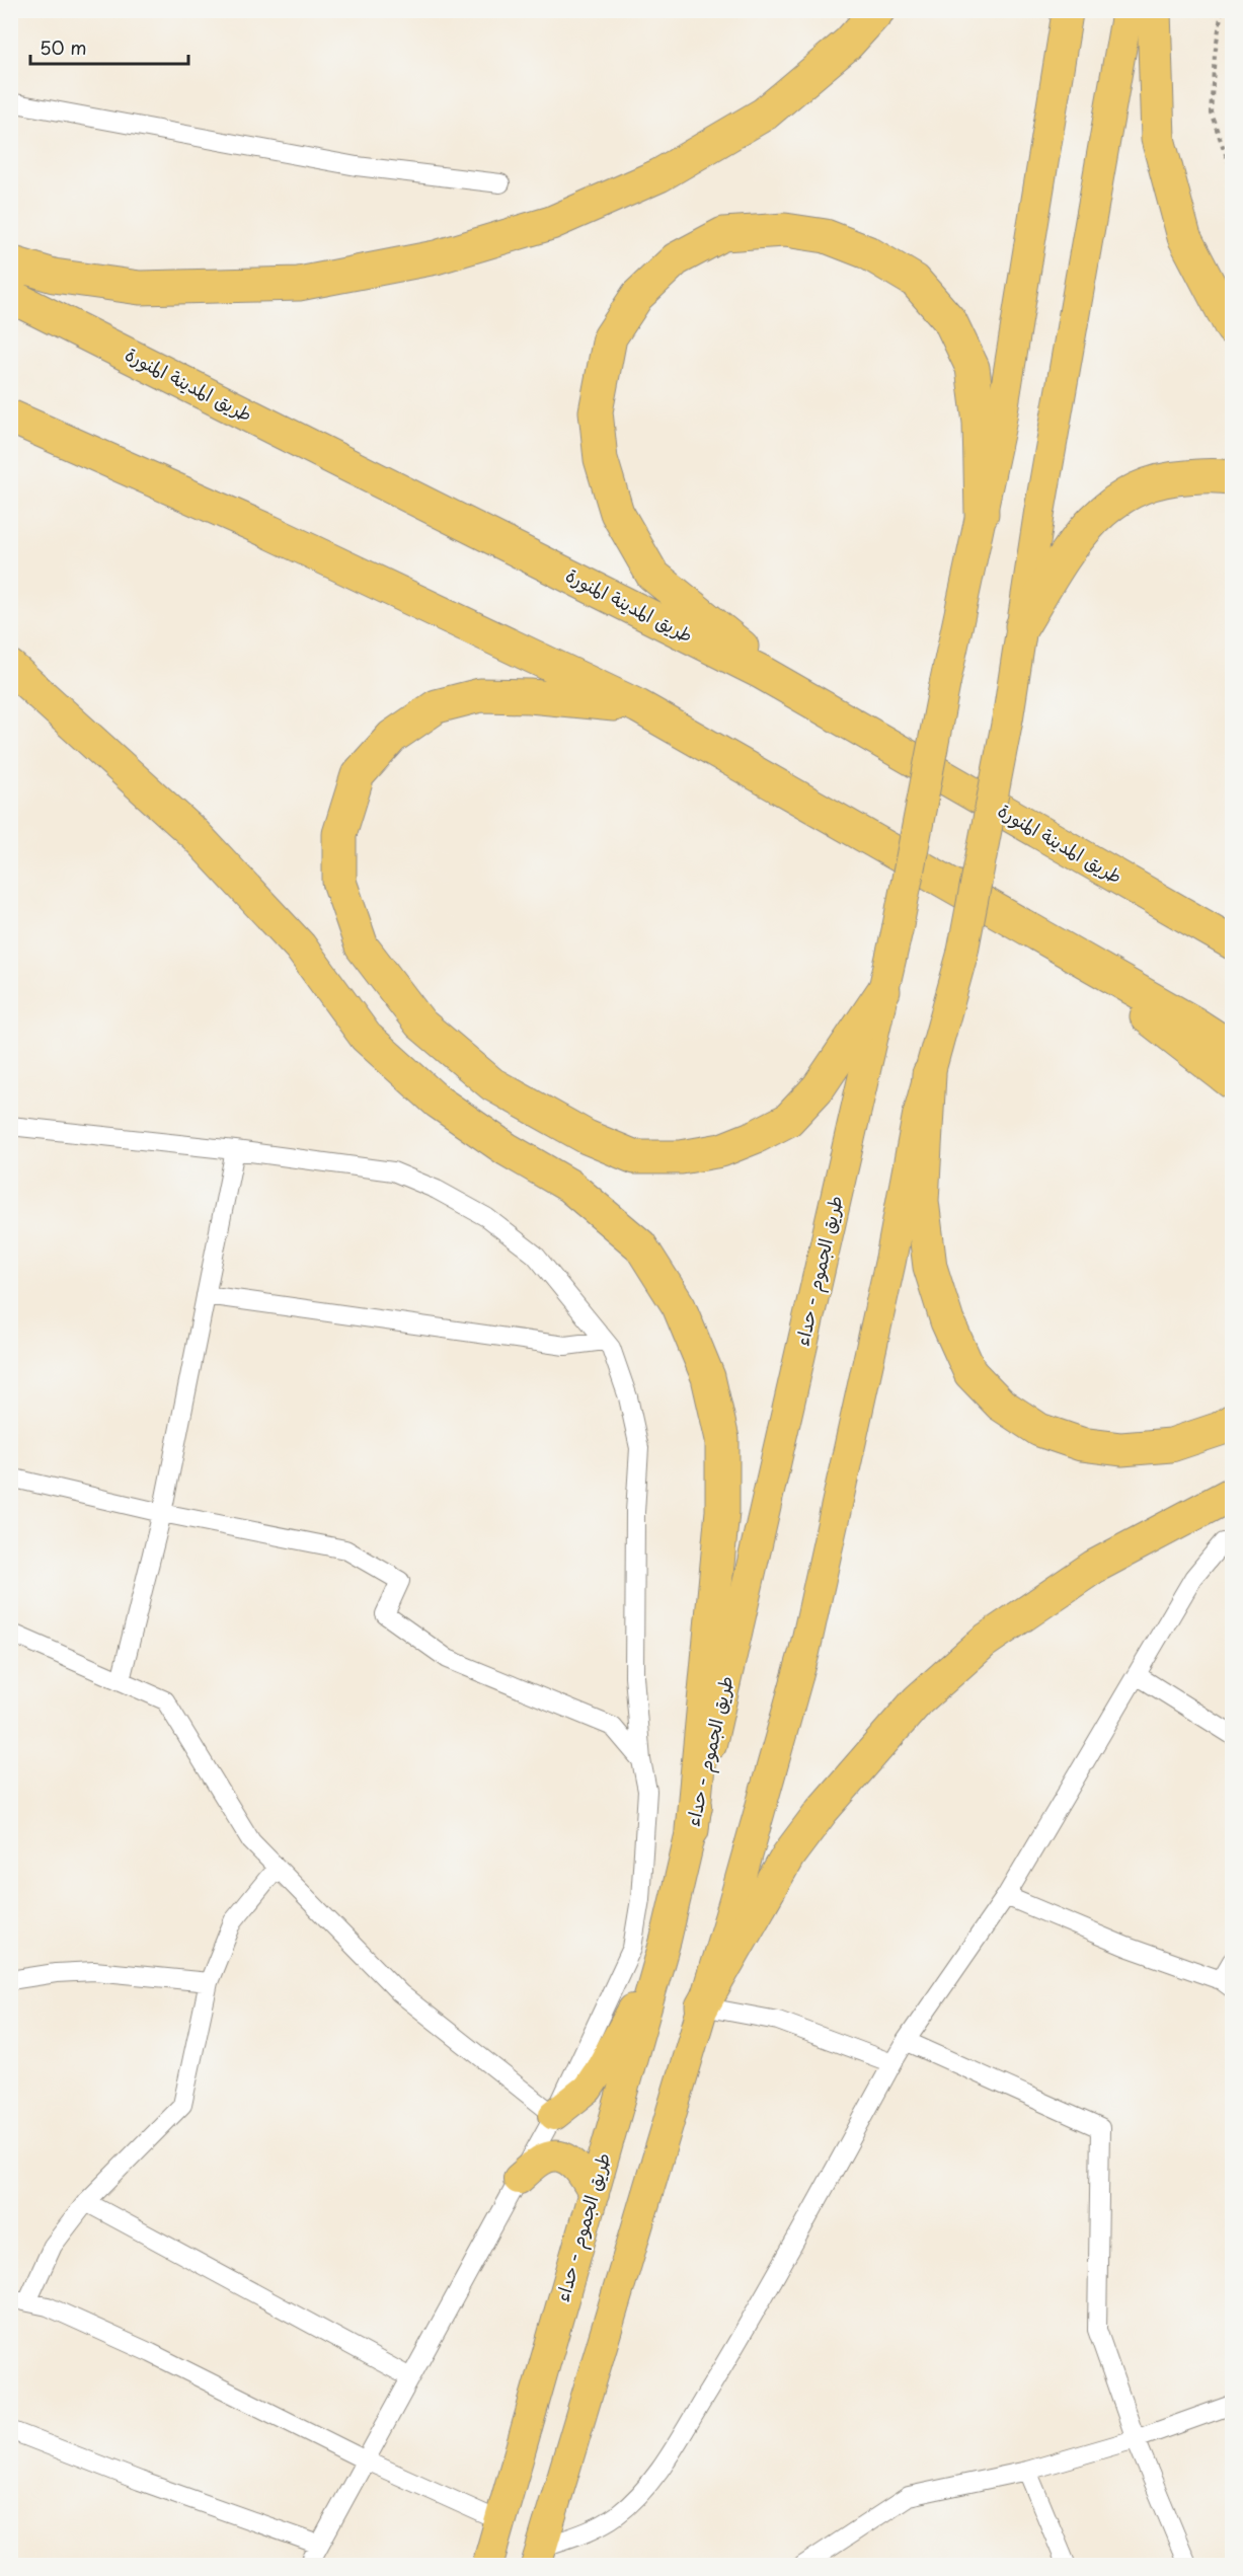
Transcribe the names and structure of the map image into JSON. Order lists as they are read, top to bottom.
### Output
{
  "streets": {
    "highway": ["طريق المدينة المنورة"],
    "main road": ["طريق الجموم - حداء"]
  },
  "scale_bar": "50 m"
}
